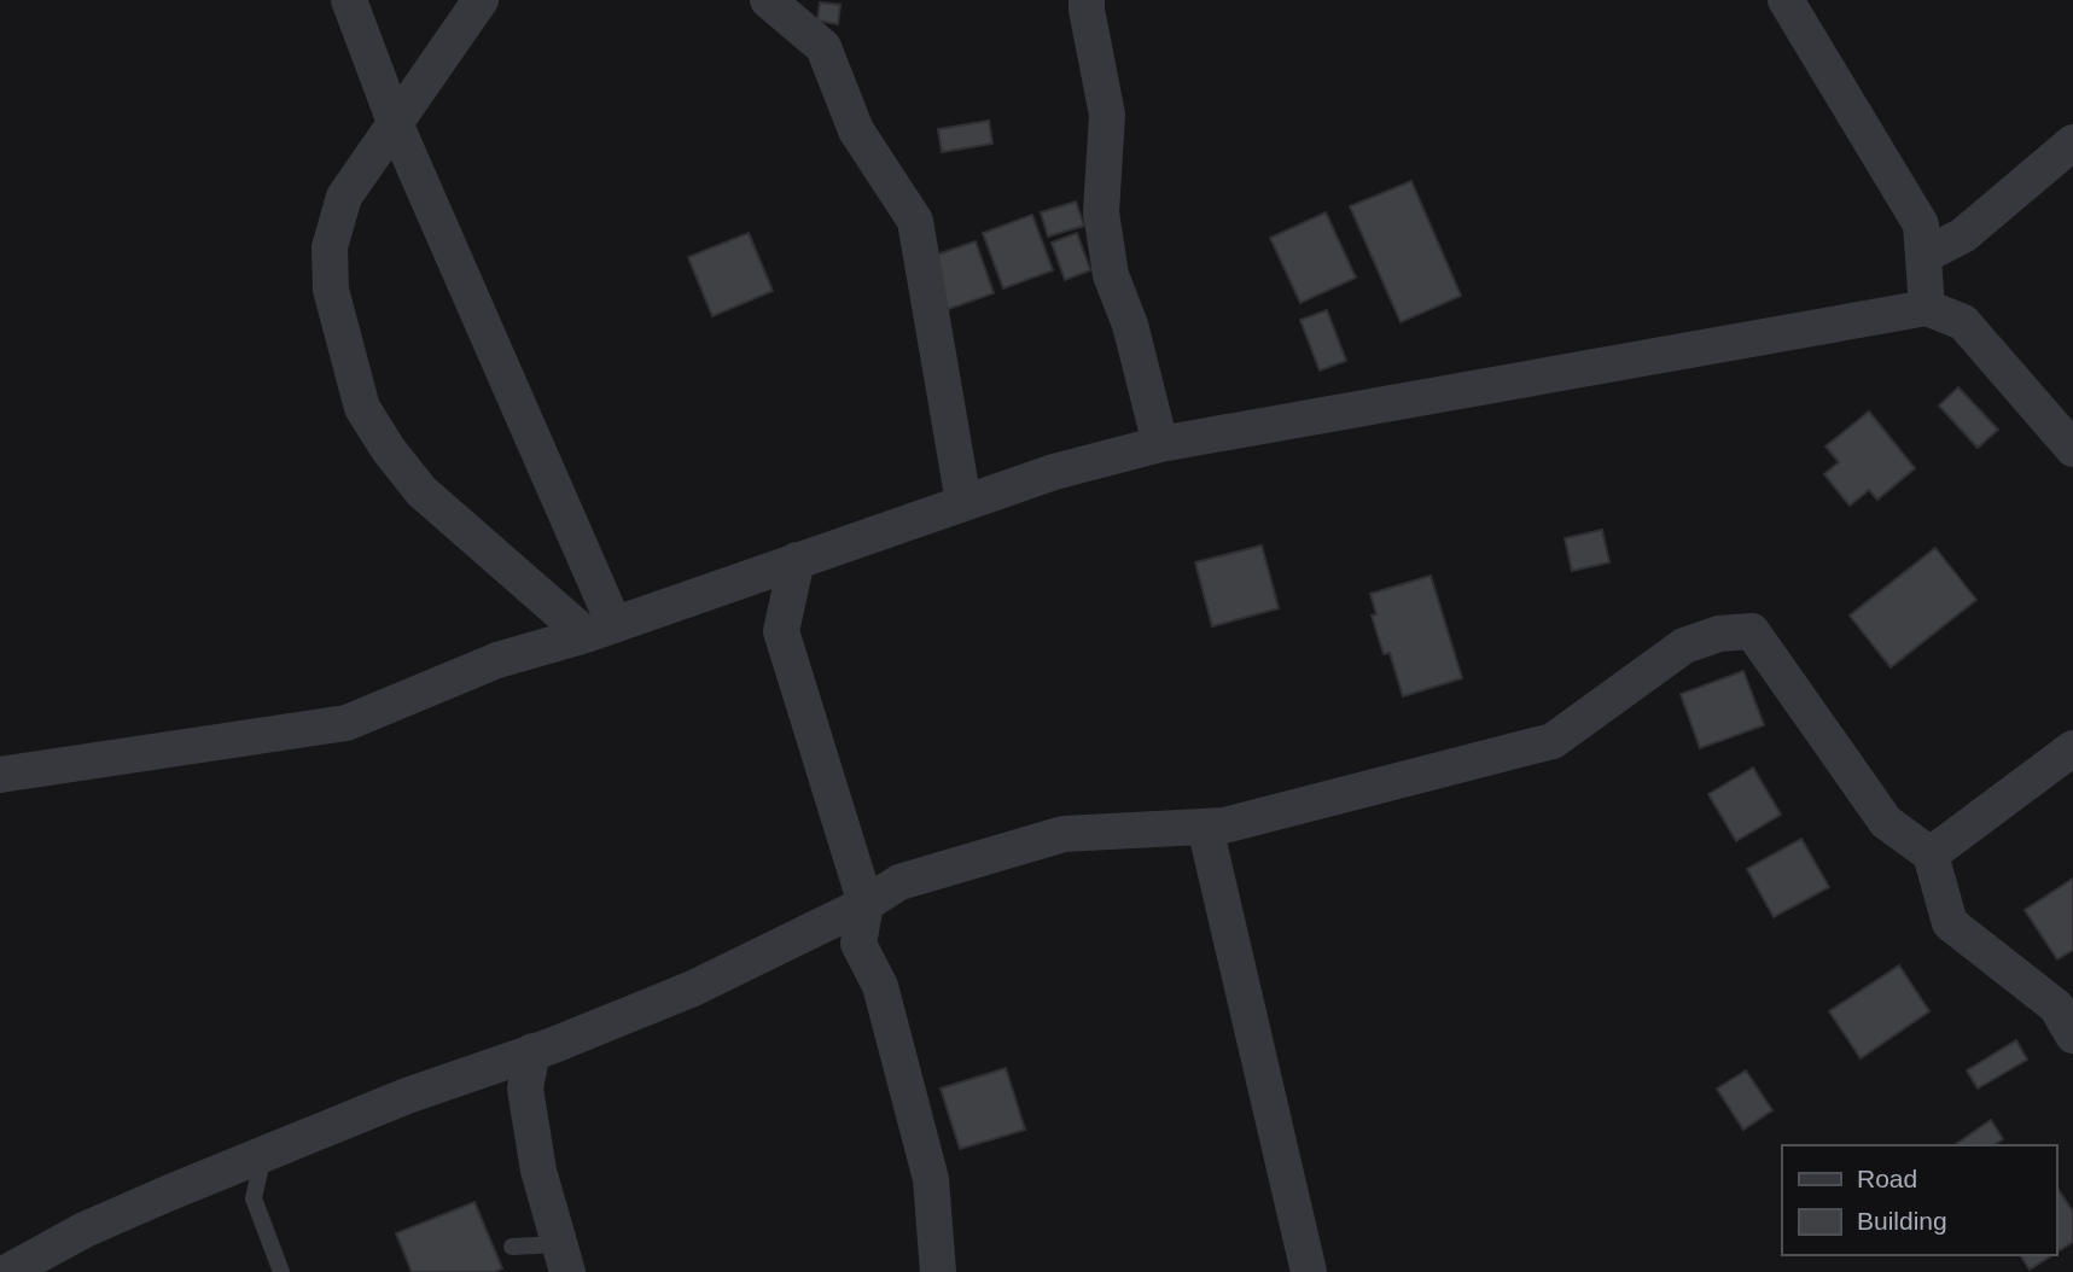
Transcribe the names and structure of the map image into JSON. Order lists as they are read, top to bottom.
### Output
{
  "legend": ["Road", "Building"]
}
